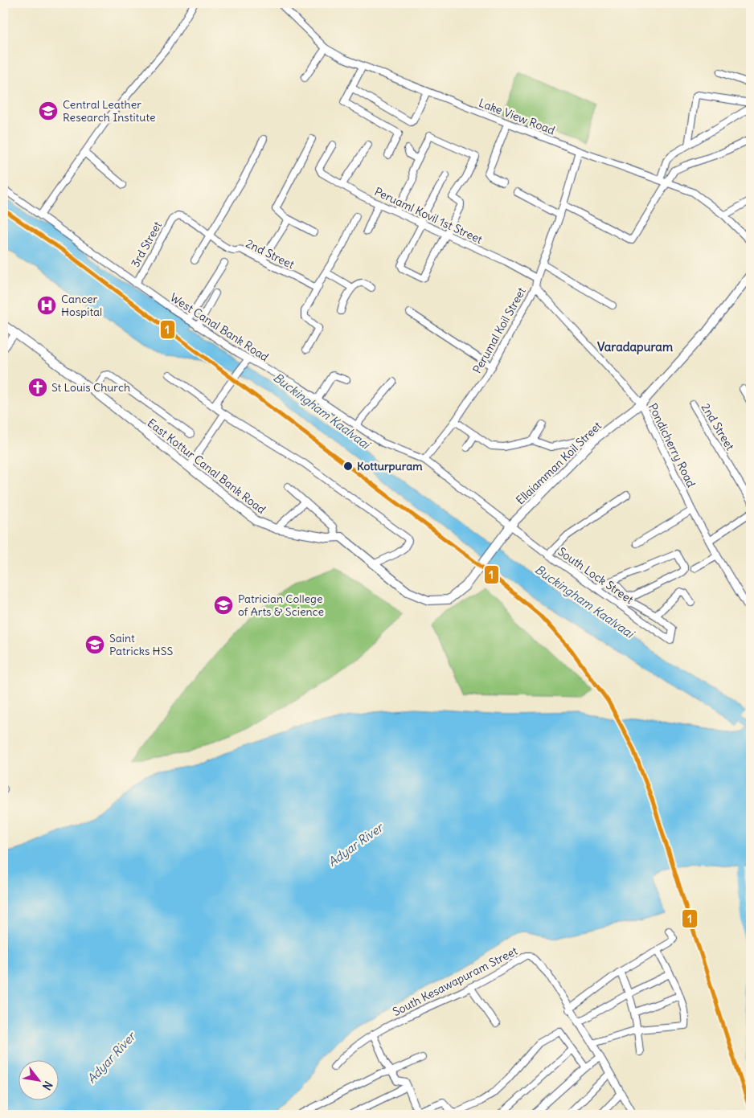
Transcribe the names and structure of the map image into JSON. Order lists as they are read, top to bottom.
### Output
{
  "streets": {
    "street": [
      "Lake View Road",
      "Peruaml Kovil 1st Street",
      "3rd Street",
      "2nd Street",
      "West Canal Bank Road",
      "Perumal Koil Street",
      "Pondicherry Road",
      "Ellaiamman Koil Street",
      "East Kottur Canal Bank Road",
      "South Lock Street",
      "South Kesawapuram Street"
    ]
  },
  "crossings": [
    ["Lake View Road", "Perumal Koil Street"],
    ["Peruaml Kovil 1st Street", "Perumal Koil Street"],
    ["3rd Street", "2nd Street"],
    ["3rd Street", "West Canal Bank Road"],
    ["West Canal Bank Road", "Perumal Koil Street"],
    ["West Canal Bank Road", "Ellaiamman Koil Street"],
    ["West Canal Bank Road", "South Lock Street"],
    ["Perumal Koil Street", "Pondicherry Road"],
    ["Pondicherry Road", "Ellaiamman Koil Street"],
    ["Ellaiamman Koil Street", "East Kottur Canal Bank Road"],
    ["Ellaiamman Koil Street", "South Lock Street"]
  ],
  "districts": ["Varadapuram"],
  "water": ["Buckingham Kaalvaai", "Adyar River"],
  "places": {
    "school or university": ["Central Leather Research Institute", "Patrician College of Arts & Science", "Saint Patricks HSS"],
    "hospital": ["Cancer Hospital"],
    "church": ["St Louis Church"],
    "other": ["Kotturpuram"]
  },
  "lines": ["transit line 1"],
  "north": "bottom right"
}
